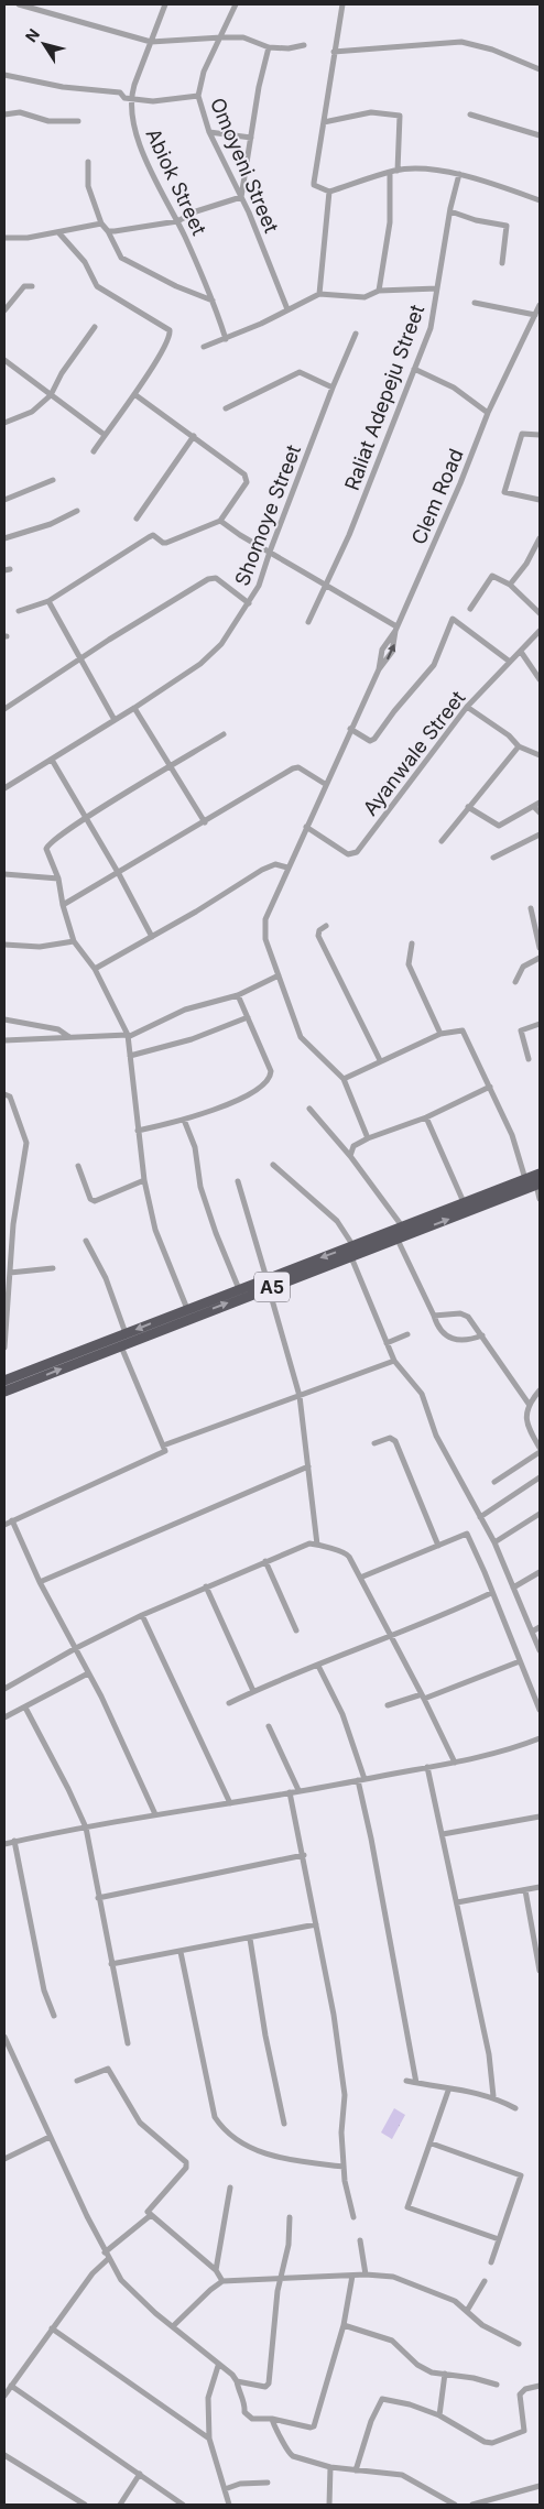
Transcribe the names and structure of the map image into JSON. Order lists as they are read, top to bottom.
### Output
{
  "streets": {
    "highway": ["A5"],
    "street": [
      "Omoyeni Street",
      "Abiok Street",
      "Raliat Adepeju Street",
      "Clem Road",
      "Shomoye Street",
      "Ayanwale Street"
    ]
  },
  "crossings": [
    ["Clem Road", "Ayanwale Street"]
  ],
  "north": "top left"
}
